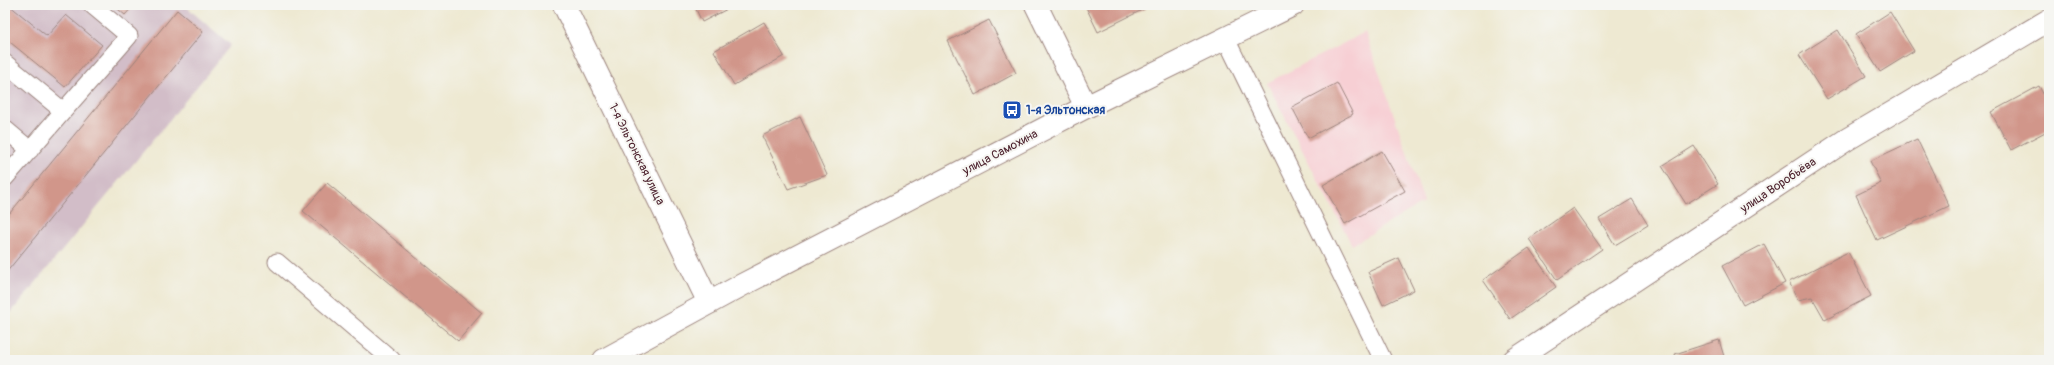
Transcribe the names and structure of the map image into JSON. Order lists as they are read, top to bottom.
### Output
{
  "streets": {
    "street": ["улица Самохина", "1-я Эльтонская улица", "улица Воробьёва"]
  },
  "crossings": [
    ["улица Самохина", "1-я Эльтонская улица"]
  ],
  "places": {
    "bus stop": ["1-я Эльтонская"]
  }
}
